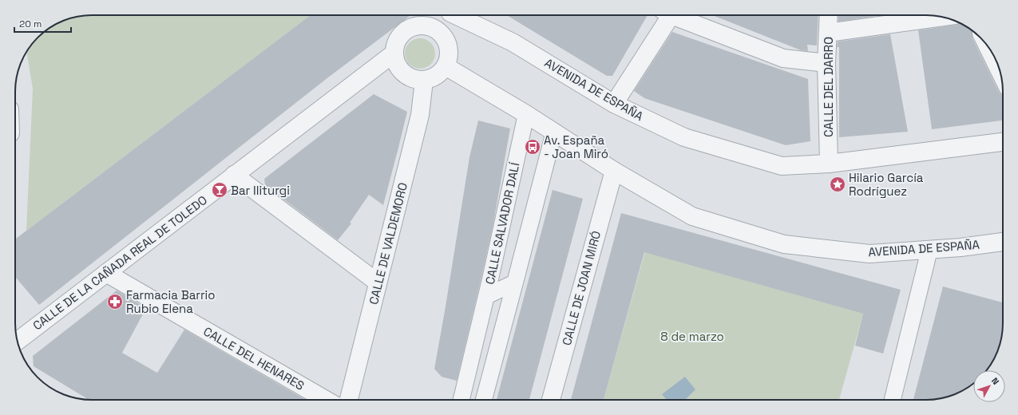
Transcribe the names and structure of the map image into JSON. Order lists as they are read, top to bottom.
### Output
{
  "streets": {
    "street": [
      "CALLE DEL DARRO",
      "AVENIDA DE ESPAÑA",
      "CALLE SALVADOR DALÍ",
      "CALLE DE VALDEMORO",
      "CALLE DE LA CAÑADA REAL DE TOLEDO",
      "CALLE DE JOAN MIRÓ",
      "CALLE DEL HENARES"
    ]
  },
  "crossings": [
    ["CALLE DEL DARRO", "AVENIDA DE ESPAÑA"],
    ["AVENIDA DE ESPAÑA", "CALLE SALVADOR DALÍ"],
    ["AVENIDA DE ESPAÑA", "CALLE DE VALDEMORO"],
    ["AVENIDA DE ESPAÑA", "CALLE DE LA CAÑADA REAL DE TOLEDO"],
    ["AVENIDA DE ESPAÑA", "CALLE DE JOAN MIRÓ"],
    ["CALLE DE VALDEMORO", "CALLE DE LA CAÑADA REAL DE TOLEDO"],
    ["CALLE DE LA CAÑADA REAL DE TOLEDO", "CALLE DEL HENARES"]
  ],
  "parks": ["8 de marzo"],
  "places": {
    "bus stop": ["Av. España - Joan Miró"],
    "place": ["Hilario García Rodríguez"],
    "bar": ["Bar Iliturgi"],
    "pharmacy": ["Farmacia Barrio Rubio Elena"]
  },
  "scale_bar": "20 m",
  "north": "top right"
}
